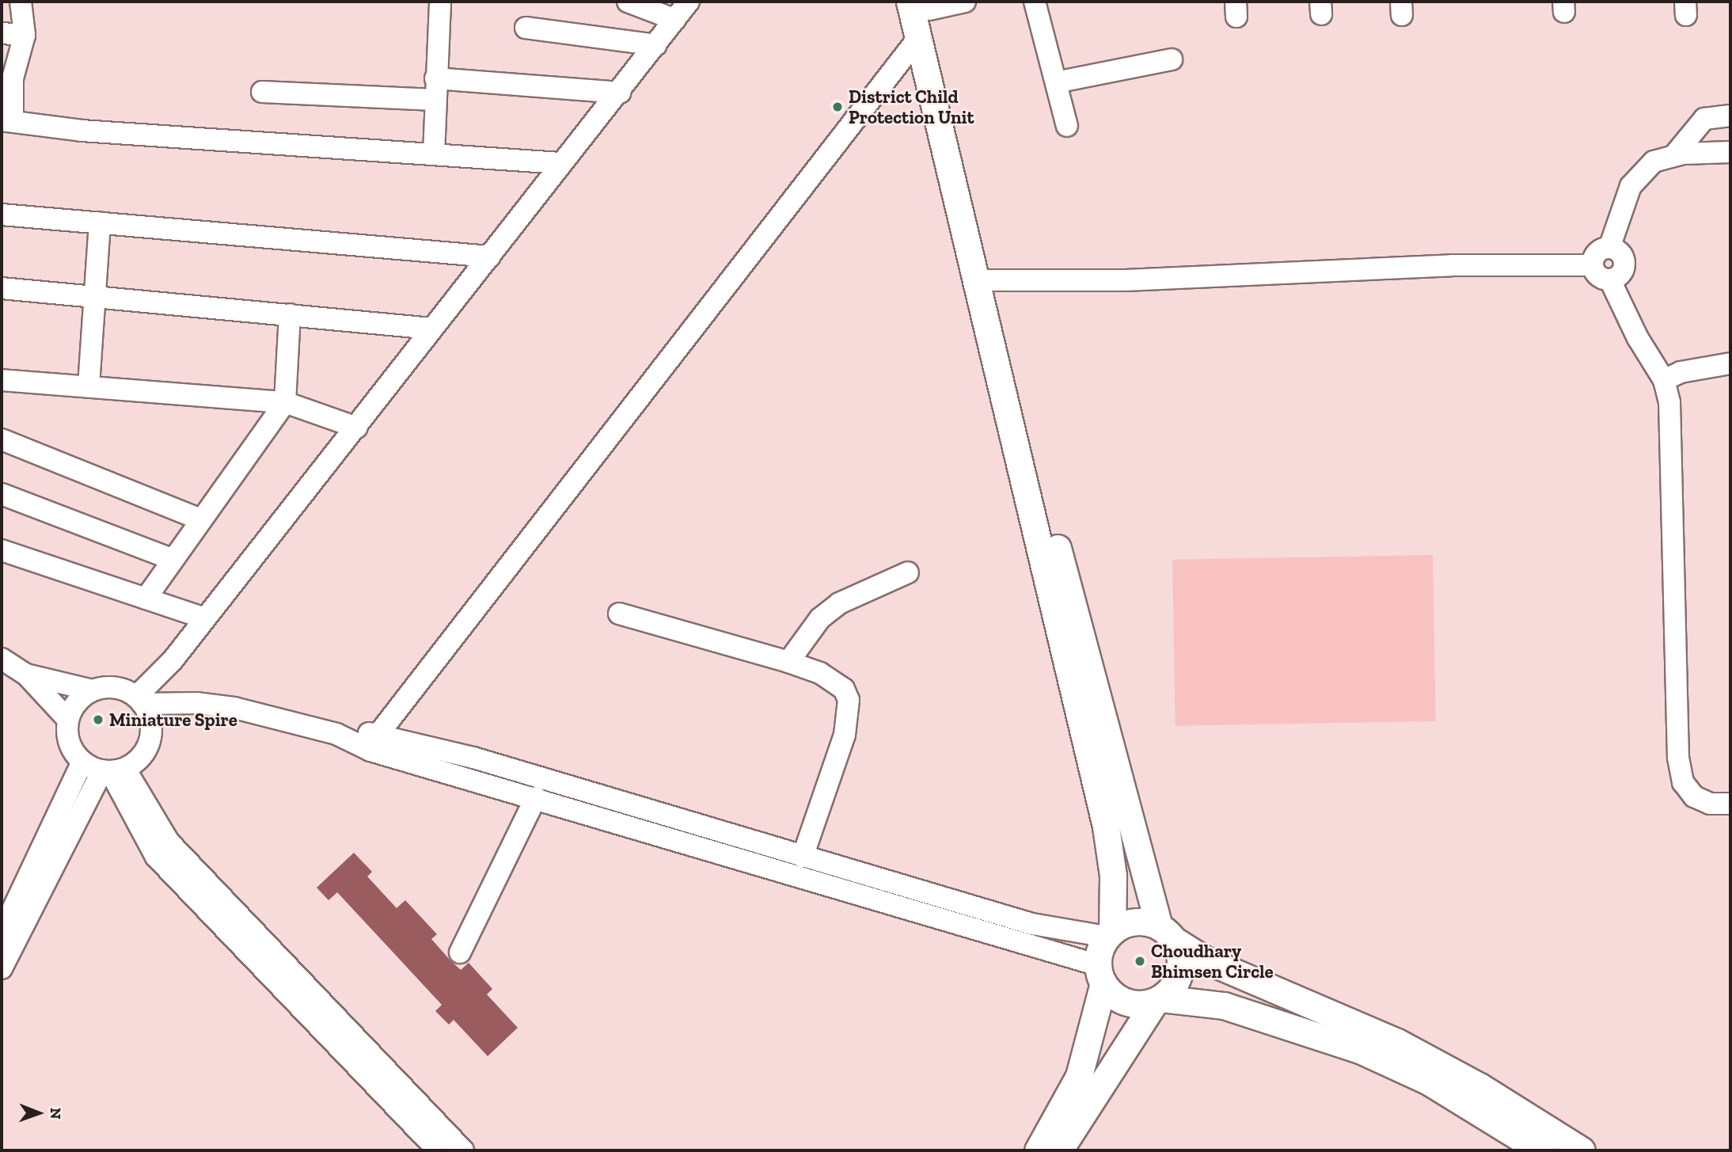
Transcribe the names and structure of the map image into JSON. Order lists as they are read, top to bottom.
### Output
{
  "places": ["District Child Protection Unit", "Miniature Spire", "Choudhary Bhimsen Circle"],
  "north": "right"
}
